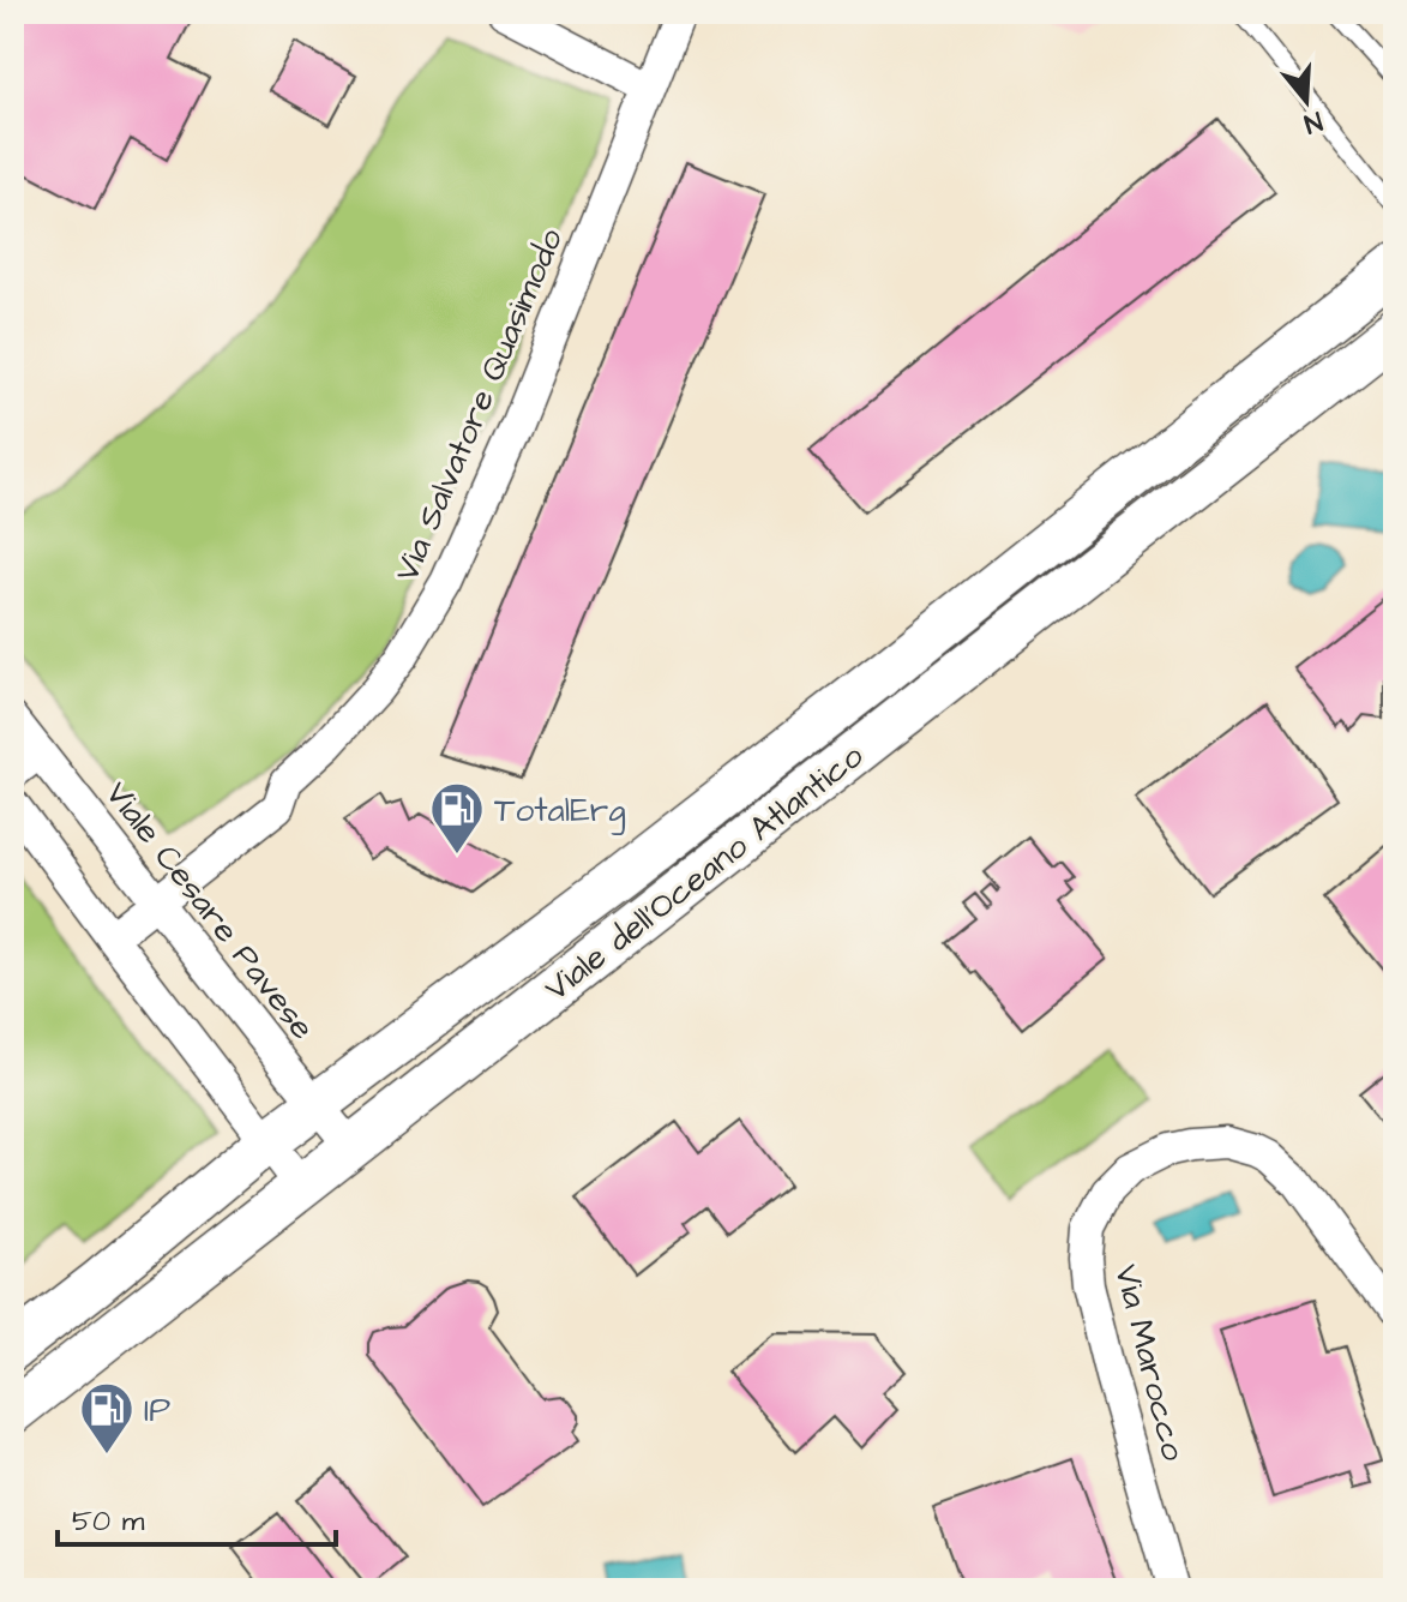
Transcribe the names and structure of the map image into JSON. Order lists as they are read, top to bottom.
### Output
{
  "streets": {
    "main road": ["Viale dell'Oceano Atlantico"],
    "street": ["Via Salvatore Quasimodo", "Viale Cesare Pavese", "Via Marocco"]
  },
  "crossings": [
    ["Via Salvatore Quasimodo", "Viale Cesare Pavese"],
    ["Viale dell'Oceano Atlantico", "Viale Cesare Pavese"]
  ],
  "places": {
    "fuel station": ["TotalErg", "IP"]
  },
  "scale_bar": "50 m",
  "north": "bottom"
}
